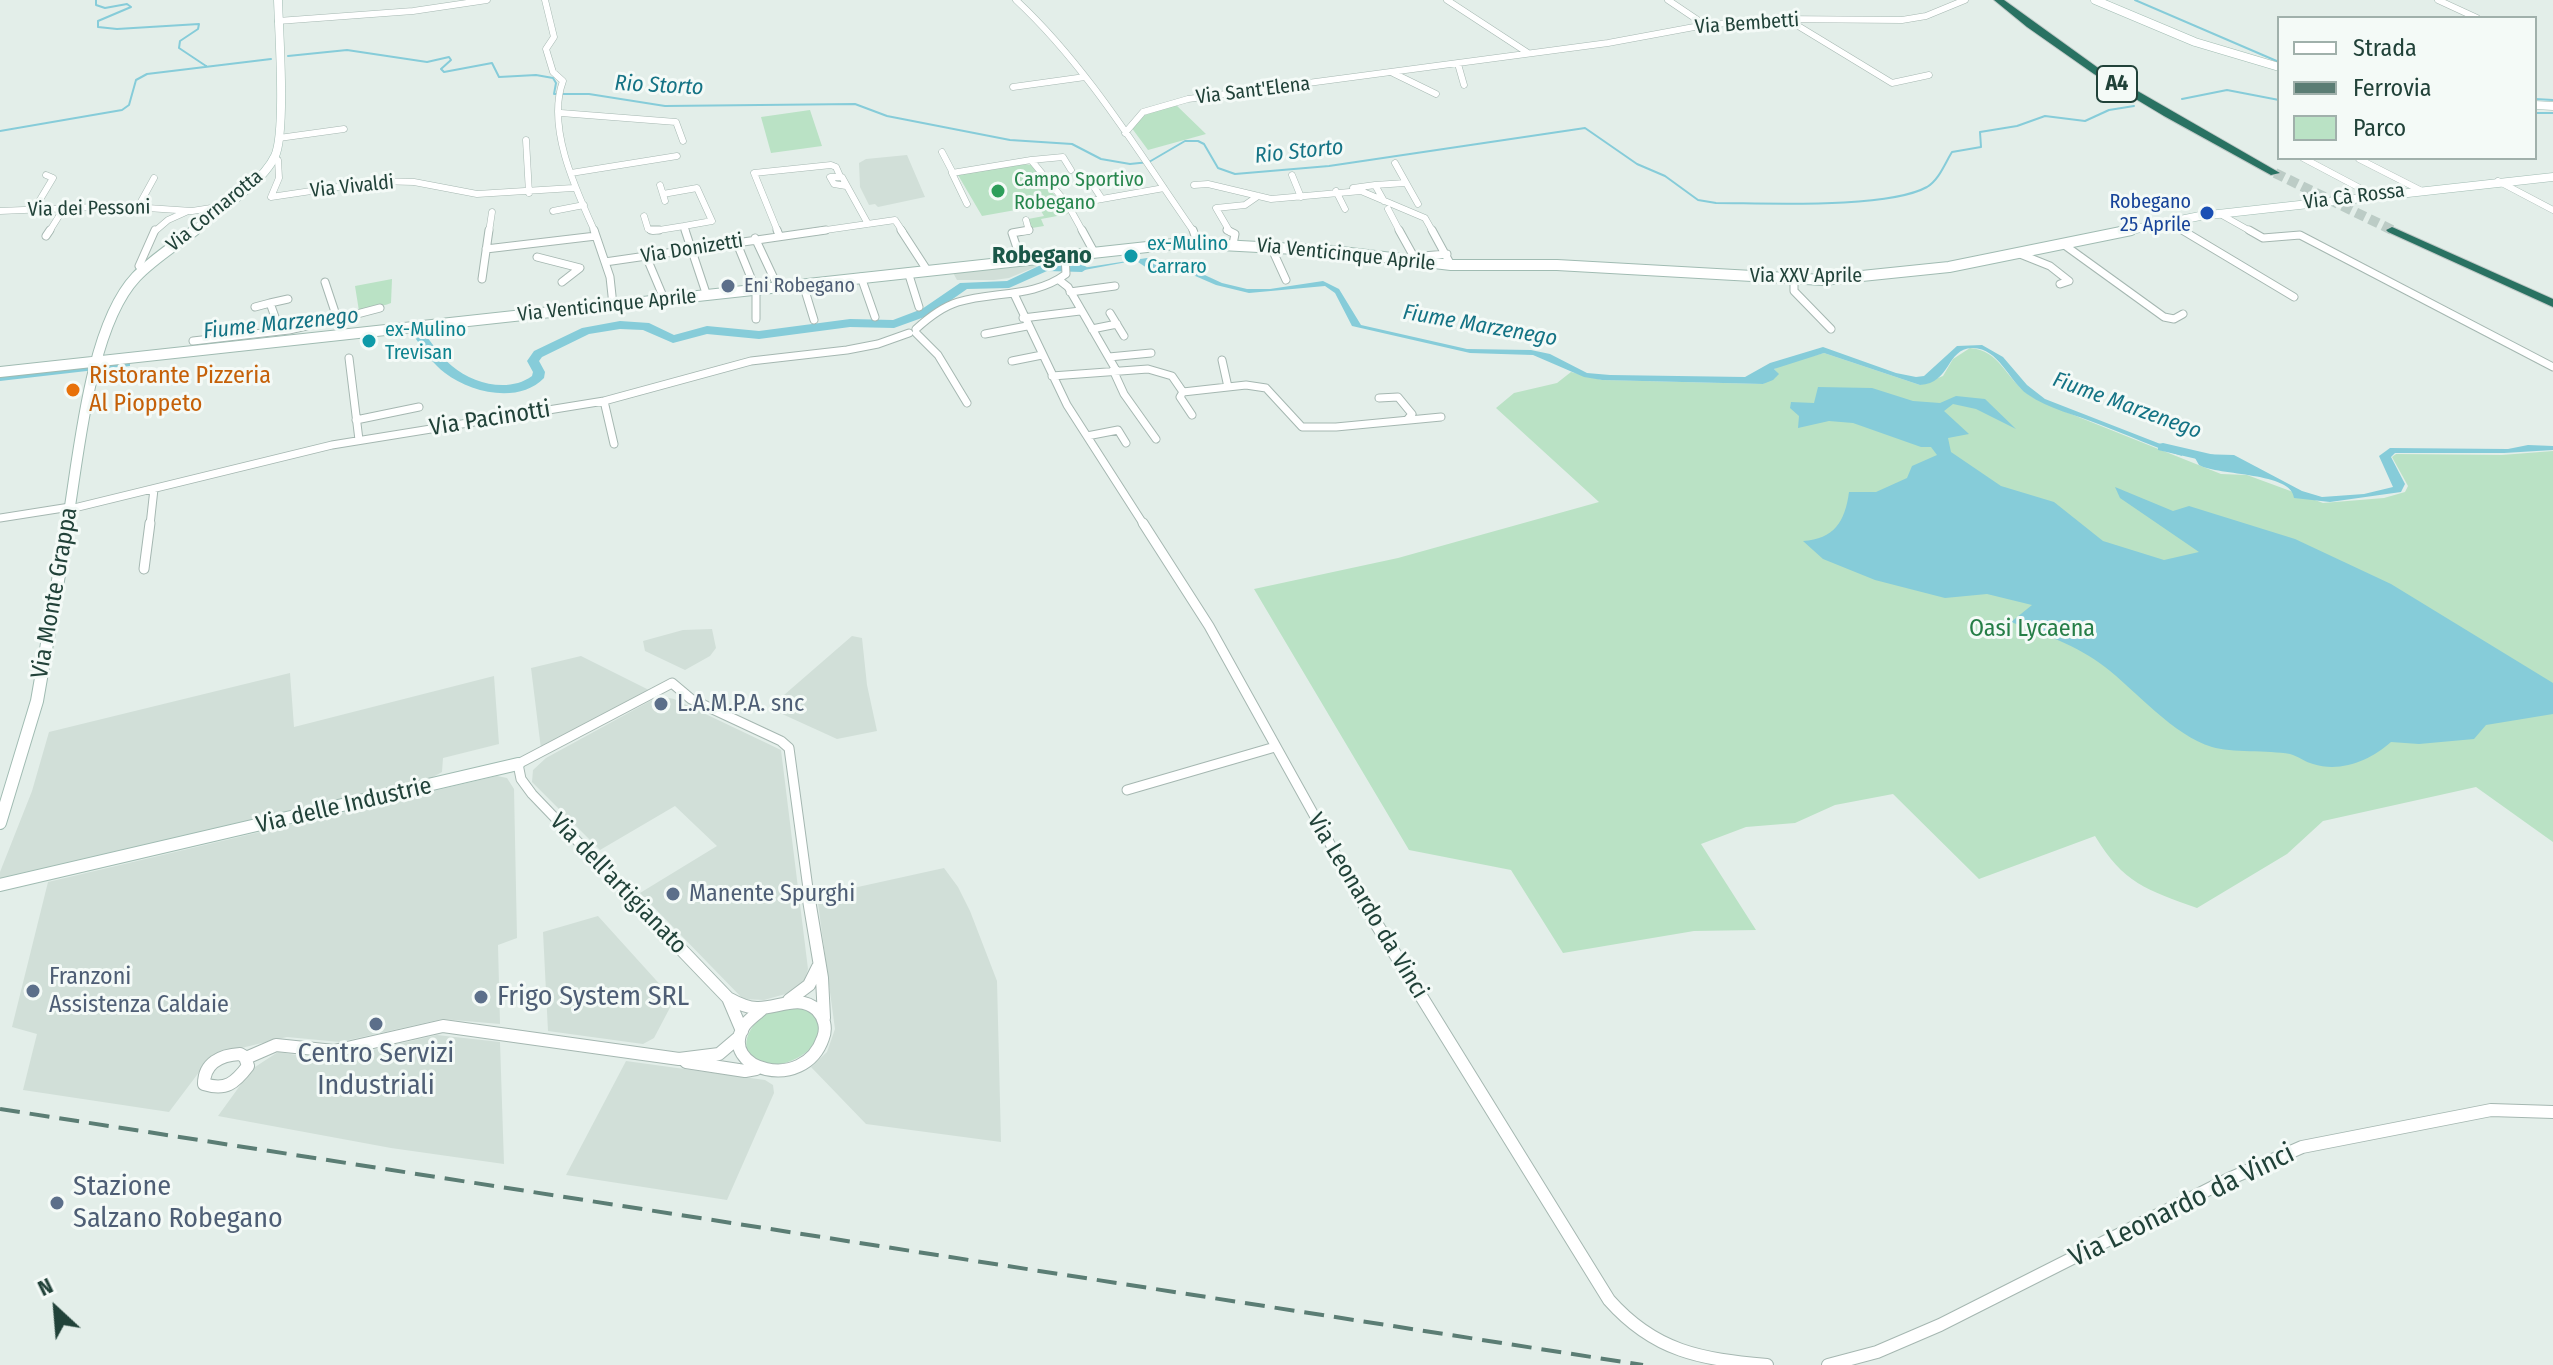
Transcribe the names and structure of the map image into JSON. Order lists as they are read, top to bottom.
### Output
{
  "streets": {
    "highway": ["A4"],
    "main road": [
      "Via Cà Rossa",
      "Via Cornarotta",
      "Via Venticinque Aprile",
      "Via XXV Aprile",
      "Via Monte Grappa",
      "Via delle Industrie"
    ],
    "street": [
      "Via Bembetti",
      "Via Sant'Elena",
      "Via Vivaldi",
      "Via dei Pessoni",
      "Via Donizetti",
      "Via Pacinotti",
      "Via dell'artigianato",
      "Via Leonardo da Vinci"
    ]
  },
  "crossings": [
    ["Via Bembetti", "Via Sant'Elena"],
    ["Via Vivaldi", "Via Cornarotta"],
    ["Via Cà Rossa", "Via XXV Aprile"],
    ["Via dei Pessoni", "Via Cornarotta"],
    ["Via Cornarotta", "Via Venticinque Aprile"],
    ["Via Cornarotta", "Via Monte Grappa"],
    ["Via Donizetti", "Via Venticinque Aprile"],
    ["Via Venticinque Aprile", "Via XXV Aprile"],
    ["Via Venticinque Aprile", "Via Monte Grappa"],
    ["Via Pacinotti", "Via Monte Grappa"],
    ["Via Pacinotti", "Via Leonardo da Vinci"],
    ["Via delle Industrie", "Via dell'artigianato"]
  ],
  "districts": ["Robegano"],
  "water": ["Rio Storto", "Fiume Marzenego"],
  "parks": ["Oasi Lycaena"],
  "places": [
    "Campo Sportivo Robegano",
    "Robegano 25 Aprile",
    "ex-Mulino Carraro",
    "Eni Robegano",
    "ex-Mulino Trevisan",
    "Ristorante Pizzeria Al Pioppeto",
    "L.A.M.P.A. snc",
    "Manente Spurghi",
    "Franzoni Assistenza Caldaie",
    "Frigo System SRL",
    "Centro Servizi Industriali",
    "Stazione Salzano Robegano"
  ],
  "legend": ["Strada", "Ferrovia", "Parco"],
  "north": "top left"
}
